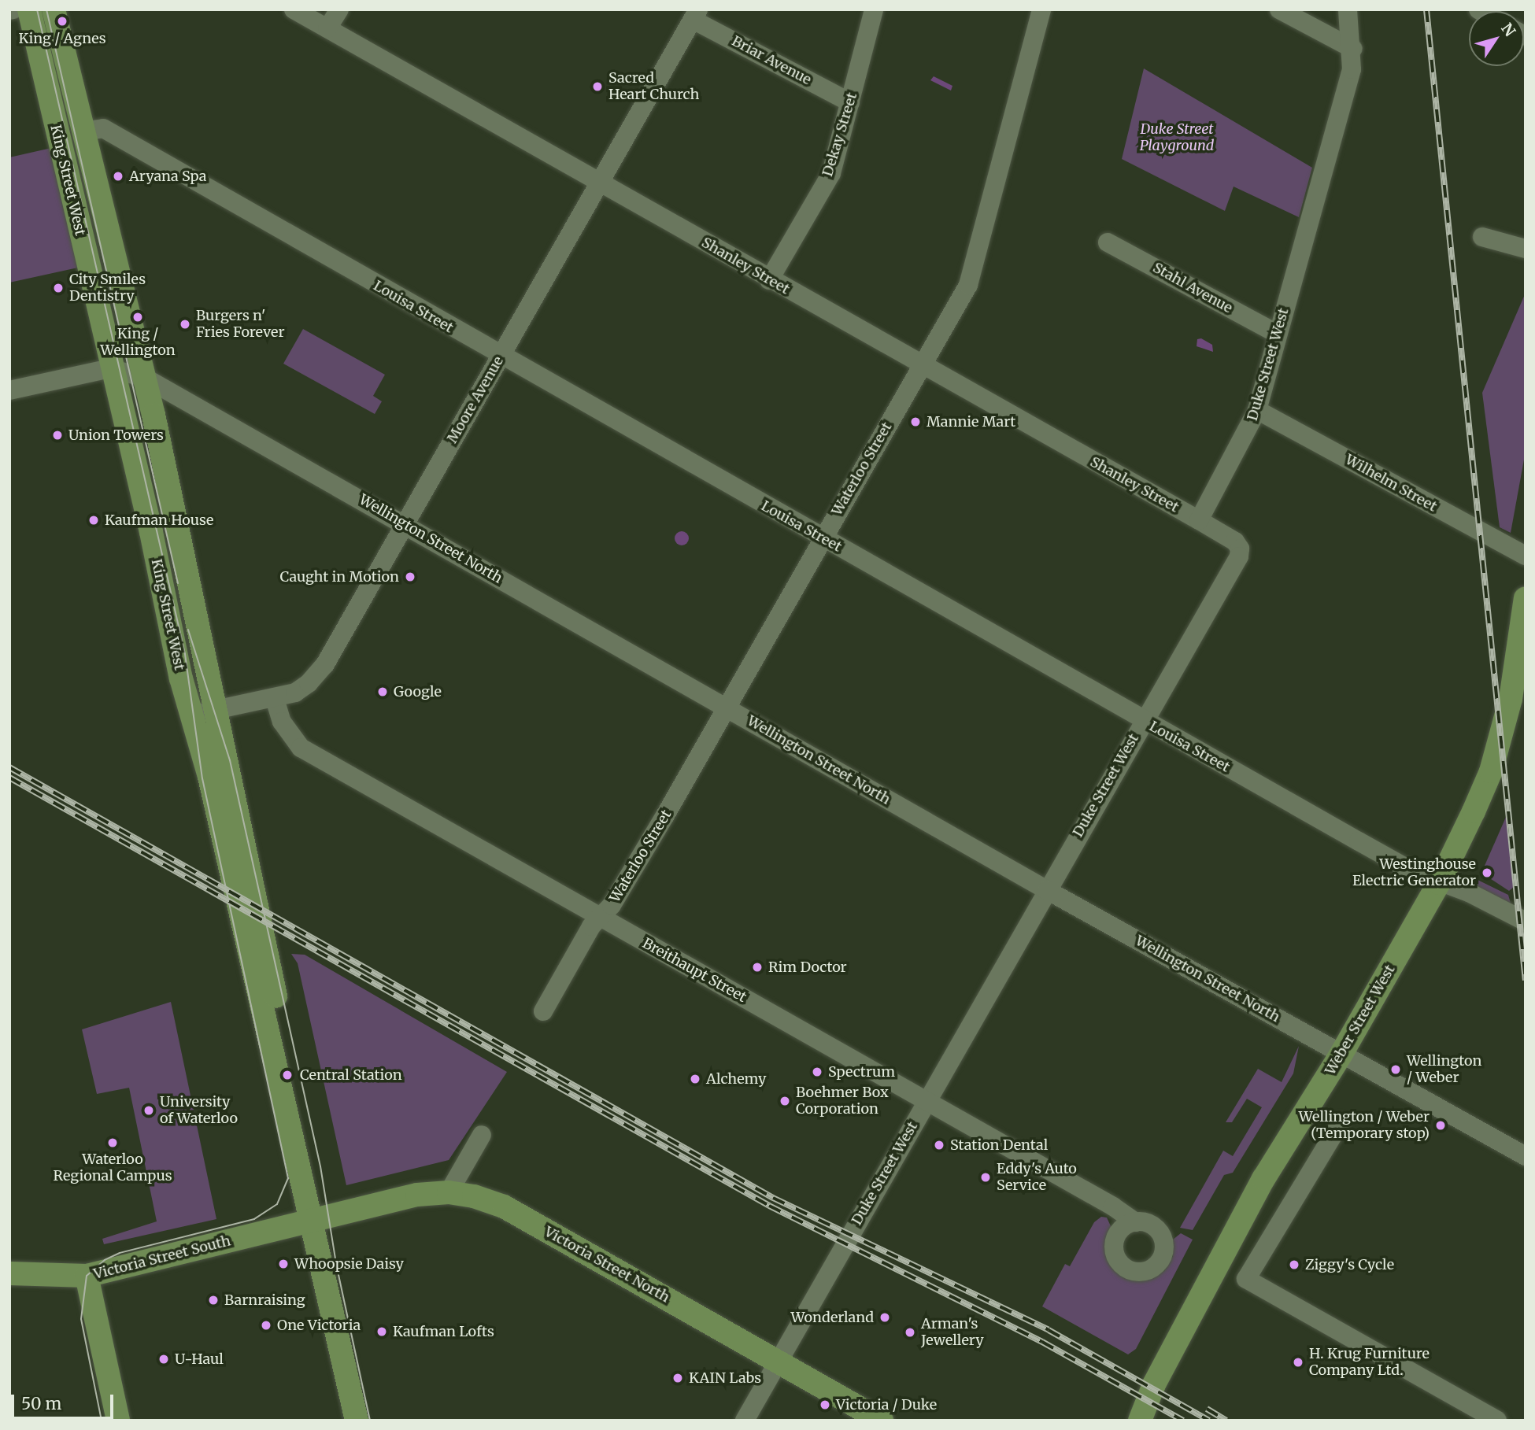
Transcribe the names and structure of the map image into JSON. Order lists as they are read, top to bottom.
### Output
{
  "streets": {
    "main road": [
      "King Street West",
      "Weber Street West",
      "Victoria Street South",
      "Victoria Street North"
    ],
    "street": [
      "Briar Avenue",
      "Dekay Street",
      "Shanley Street",
      "Stahl Avenue",
      "Louisa Street",
      "Duke Street West",
      "Moore Avenue",
      "Waterloo Street",
      "Wilhelm Street",
      "Wellington Street North",
      "Breithaupt Street"
    ]
  },
  "crossings": [
    ["Briar Avenue", "Dekay Street"],
    ["Briar Avenue", "Moore Avenue"],
    ["Dekay Street", "Shanley Street"],
    ["King Street West", "Louisa Street"],
    ["King Street West", "Moore Avenue"],
    ["King Street West", "Wellington Street North"],
    ["King Street West", "Victoria Street South"],
    ["King Street West", "Victoria Street North"],
    ["Shanley Street", "Duke Street West"],
    ["Shanley Street", "Moore Avenue"],
    ["Shanley Street", "Waterloo Street"],
    ["Stahl Avenue", "Duke Street West"],
    ["Louisa Street", "Duke Street West"],
    ["Louisa Street", "Moore Avenue"],
    ["Louisa Street", "Waterloo Street"],
    ["Louisa Street", "Weber Street West"],
    ["Duke Street West", "Wilhelm Street"],
    ["Duke Street West", "Wellington Street North"],
    ["Duke Street West", "Breithaupt Street"],
    ["Duke Street West", "Victoria Street North"],
    ["Moore Avenue", "Wellington Street North"],
    ["Moore Avenue", "Breithaupt Street"],
    ["Waterloo Street", "Wellington Street North"],
    ["Waterloo Street", "Breithaupt Street"],
    ["Wellington Street North", "Weber Street West"],
    ["Victoria Street South", "Victoria Street North"]
  ],
  "parks": ["Duke Street Playground"],
  "places": [
    "King / Agnes",
    "Sacred Heart Church",
    "Aryana Spa",
    "City Smiles Dentistry",
    "King / Wellington",
    "Burgers n' Fries Forever",
    "Mannie Mart",
    "Union Towers",
    "Kaufman House",
    "Caught in Motion",
    "Google",
    "Westinghouse Electric Generator",
    "Rim Doctor",
    "Wellington / Weber",
    "Spectrum",
    "Central Station",
    "Alchemy",
    "Boehmer Box Corporation",
    "University of Waterloo",
    "Wellington / Weber (Temporary stop)",
    "Waterloo Regional Campus",
    "Station Dental",
    "Eddy's Auto Service",
    "Whoopsie Daisy",
    "Ziggy's Cycle",
    "Barnraising",
    "Wonderland",
    "One Victoria",
    "Kaufman Lofts",
    "Arman's Jewellery",
    "U-Haul",
    "H. Krug Furniture Company Ltd.",
    "KAIN Labs",
    "Victoria / Duke"
  ],
  "scale_bar": "50 m",
  "north": "top right"
}
